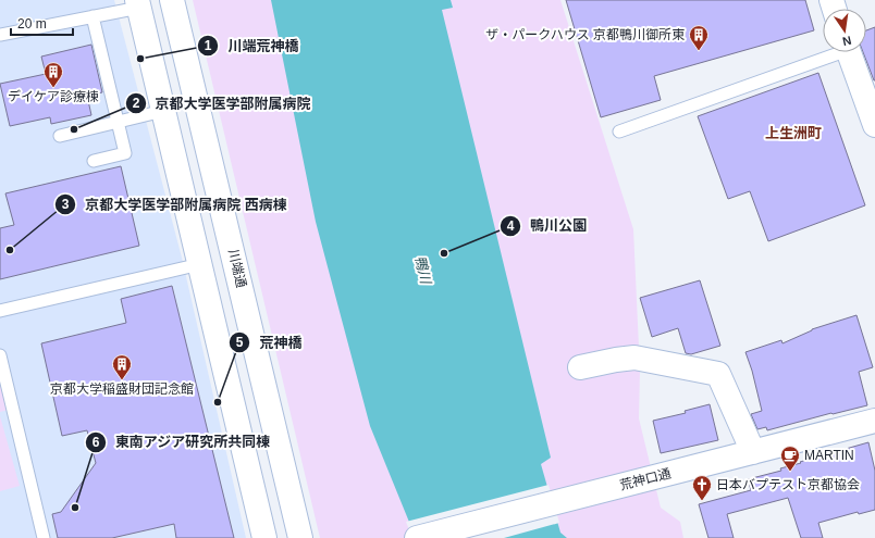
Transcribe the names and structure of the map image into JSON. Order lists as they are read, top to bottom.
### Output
{
  "streets": {
    "street": ["川端通", "荒神口通"]
  },
  "districts": ["上生洲町"],
  "water": ["鴨川"],
  "places": {
    "building": ["ザ・パークハウス 京都鴨川御所東", "デイケア診療棟", "京都大学稲盛財団記念館"],
    "other": [
      "川端荒神橋",
      "京都大学医学部附属病院",
      "京都大学医学部附属病院 西病棟",
      "鴨川公園",
      "荒神橋",
      "東南アジア研究所共同棟"
    ],
    "cafe": ["MARTIN"],
    "church": ["日本バプテスト京都協会"]
  },
  "scale_bar": "20 m",
  "north": "bottom"
}
